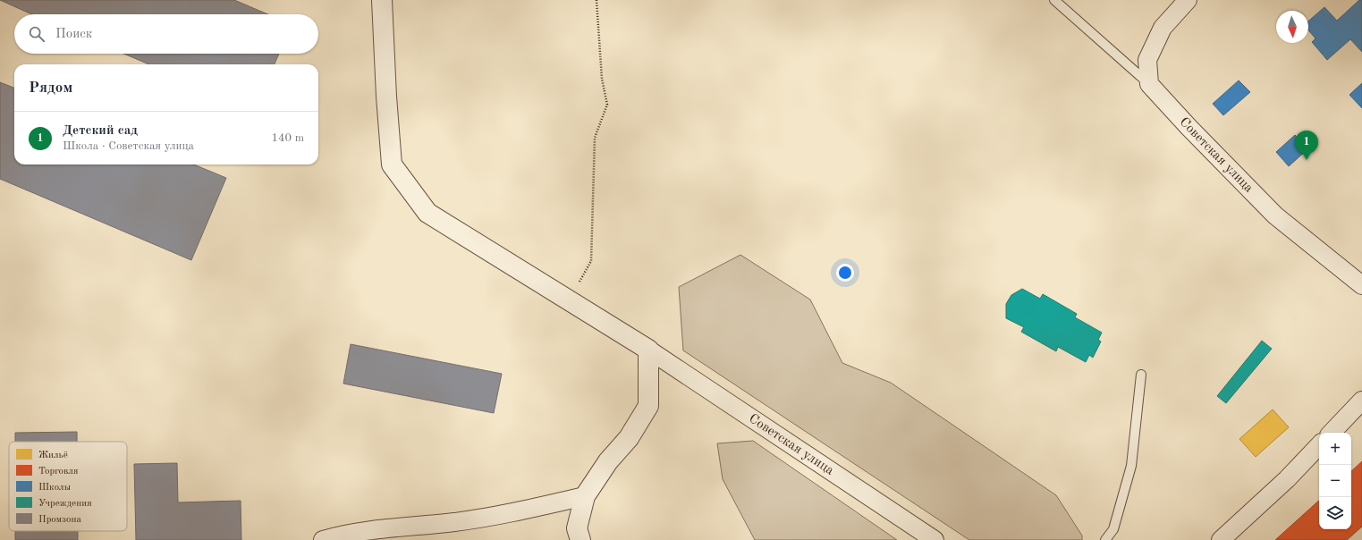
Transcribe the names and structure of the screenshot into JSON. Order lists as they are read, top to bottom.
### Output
{
  "streets": {
    "street": ["Советская улица"]
  },
  "legend": [
    "Жильё",
    "Торговля",
    "Школы",
    "Учреждения",
    "Промзона"
  ],
  "north": "bottom",
  "page": {
    "search": "Поиск",
    "heading": "Рядом",
    "list": [
      {
        "mark": "1",
        "name": "Детский сад",
        "note": "Школа · Советская улица",
        "value": "140 m"
      }
    ],
    "pins": "1",
    "map_buttons": ["+", "−"]
  }
}
